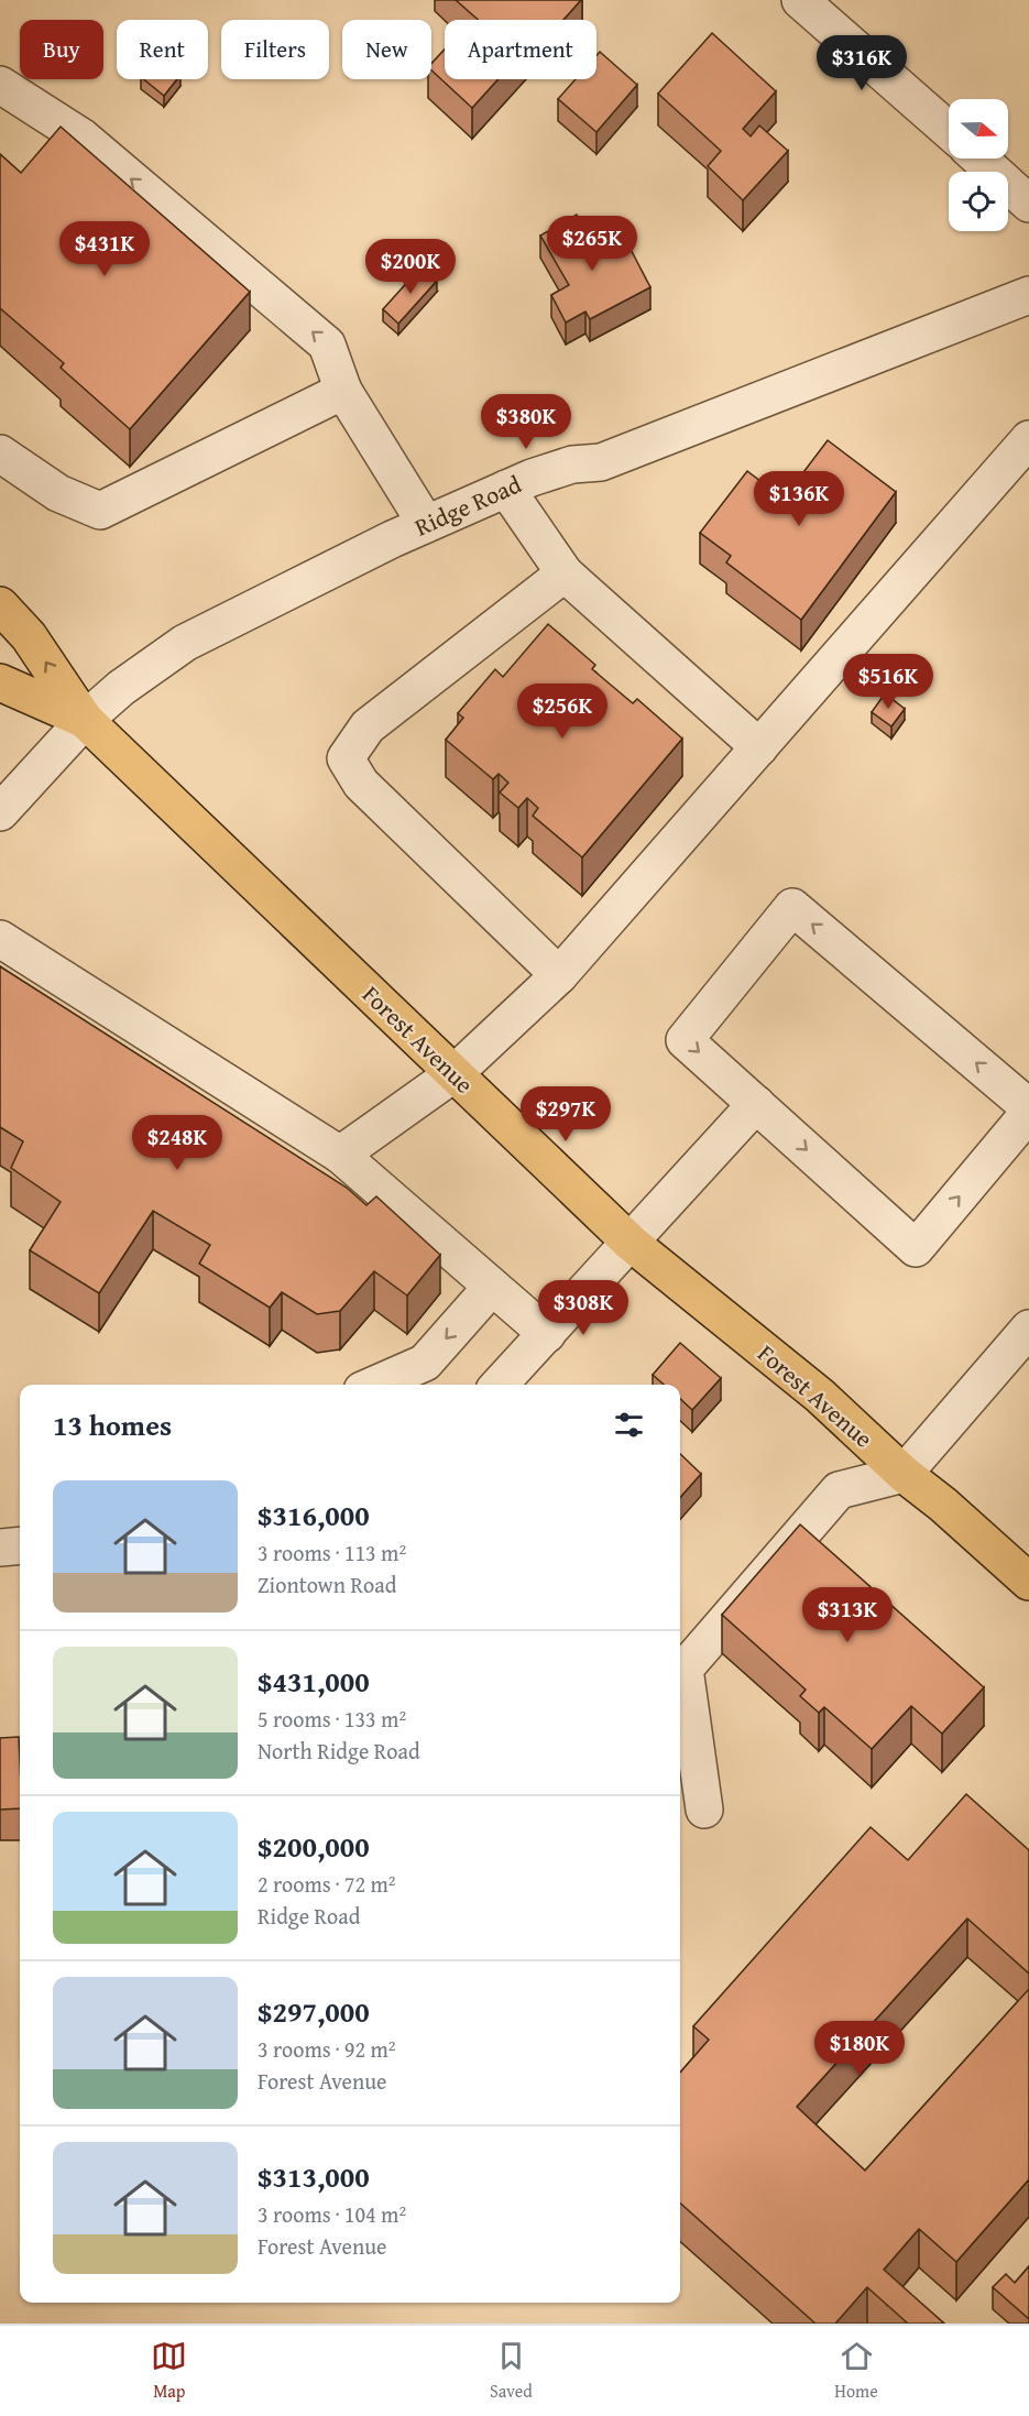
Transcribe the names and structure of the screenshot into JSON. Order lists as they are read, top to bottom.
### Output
{
  "streets": {
    "main road": ["Forest Avenue"],
    "street": ["Ridge Road"]
  },
  "crossings": [
    ["Ridge Road", "Forest Avenue"]
  ],
  "north": "right",
  "page": {
    "chip": [
      "Buy",
      "Rent",
      "Filters",
      "New",
      "Apartment"
    ],
    "price": [
      "$316K",
      "$265K",
      "$431K",
      "$200K",
      "$380K",
      "$136K",
      "$516K",
      "$256K",
      "$297K",
      "$248K",
      "$308K",
      "$313K",
      "$180K"
    ],
    "heading": "13 homes",
    "list": [
      {
        "name": "$316,000",
        "note": "3 rooms · 113 m² · Ziontown Road"
      },
      {
        "name": "$431,000",
        "note": "5 rooms · 133 m² · North Ridge Road"
      },
      {
        "name": "$200,000",
        "note": "2 rooms · 72 m² · Ridge Road"
      },
      {
        "name": "$297,000",
        "note": "3 rooms · 92 m² · Forest Avenue"
      },
      {
        "name": "$313,000",
        "note": "3 rooms · 104 m² · Forest Avenue"
      }
    ],
    "tabs": ["Map", "Saved", "Home"]
  }
}
